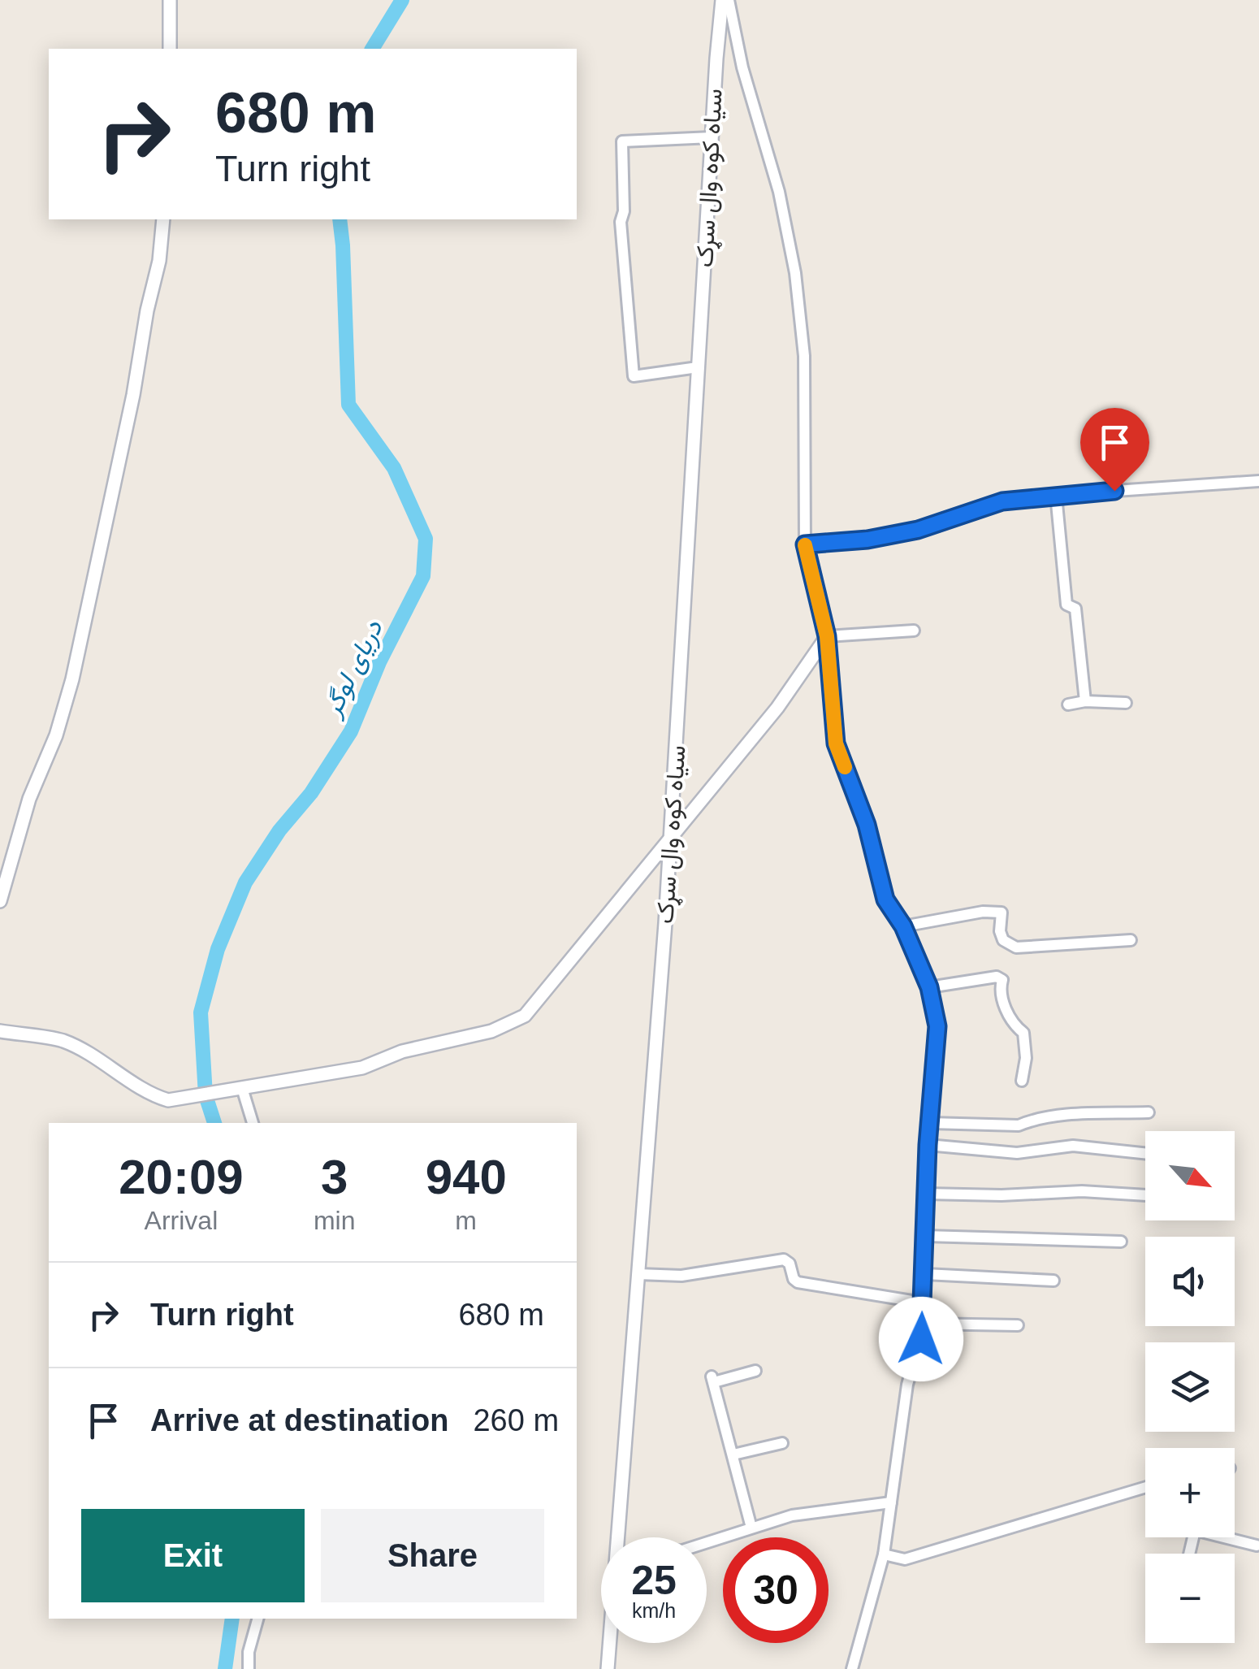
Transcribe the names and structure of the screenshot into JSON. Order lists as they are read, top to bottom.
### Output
{
  "streets": {
    "street": ["سیاه کوه وال سړک"]
  },
  "water": ["دریای لوگر"],
  "north": "bottom right",
  "page": {
    "turn": ["680 m", "Turn right"],
    "eta": [
      "20:09",
      "Arrival",
      "3",
      "min",
      "940",
      "m"
    ],
    "map_buttons": ["+", "−"],
    "list": [
      {
        "name": "Turn right",
        "value": "680 m"
      },
      {
        "name": "Arrive at destination",
        "value": "260 m"
      }
    ],
    "buttons": ["Exit", "Share"],
    "speed": "25 km/h",
    "limit": "30"
  }
}
